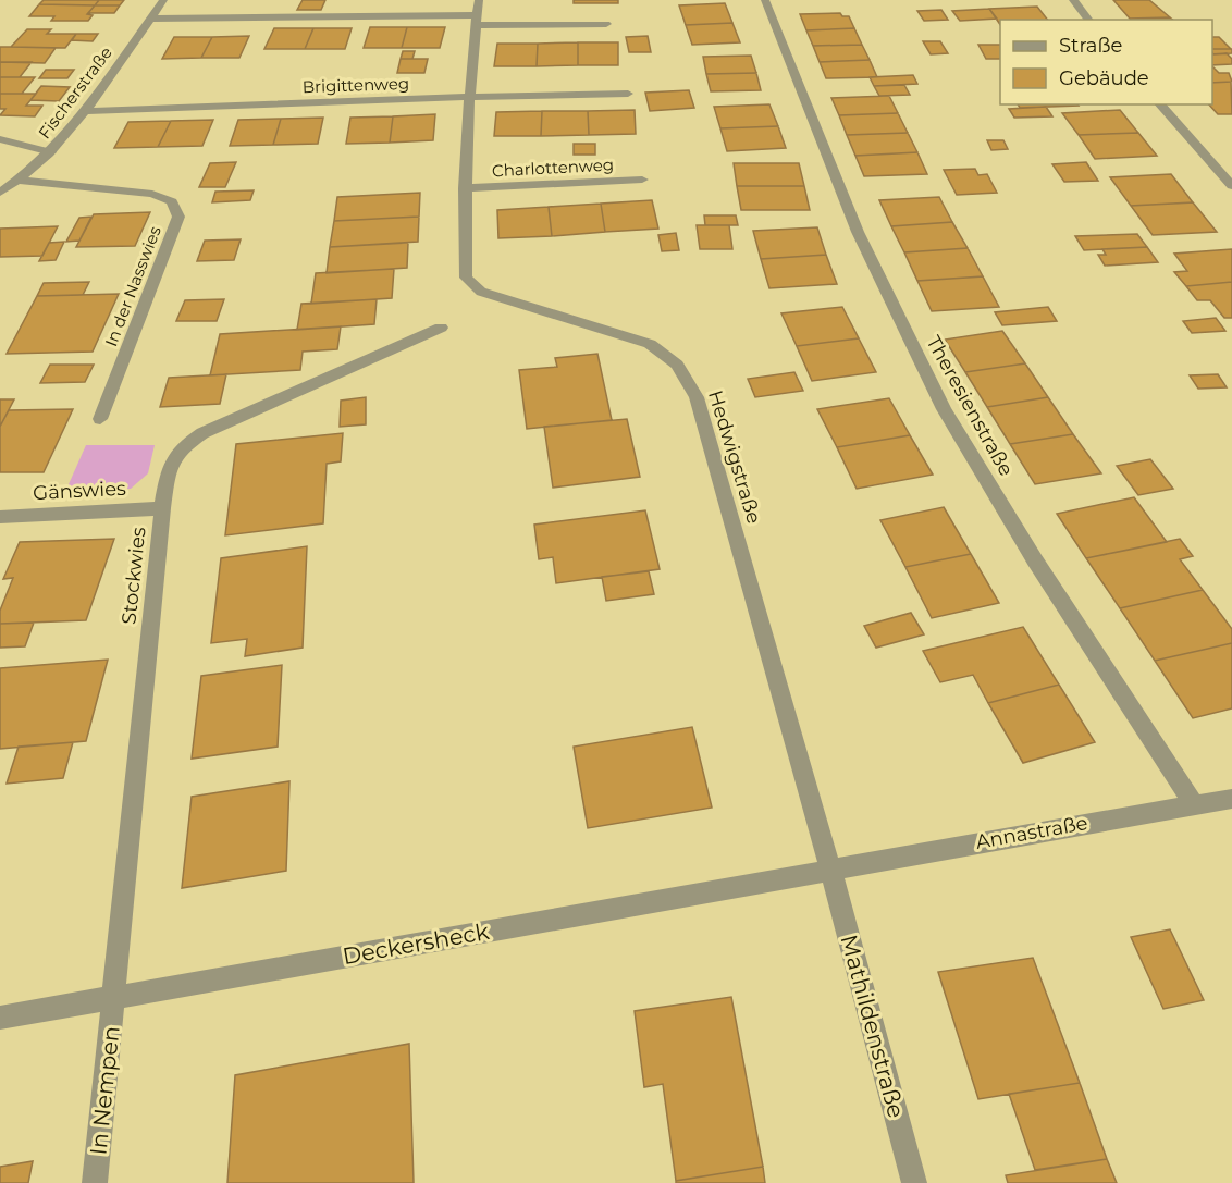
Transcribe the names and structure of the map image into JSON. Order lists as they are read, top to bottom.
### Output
{
  "streets": {
    "street": [
      "Brigittenweg",
      "Fischerstraße",
      "Charlottenweg",
      "In der Nasswies",
      "Theresienstraße",
      "Hedwigstraße",
      "Gänswies",
      "Stockwies",
      "Annastraße",
      "Deckersheck",
      "Mathildenstraße",
      "In Nempen"
    ]
  },
  "crossings": [
    ["Brigittenweg", "Fischerstraße"],
    ["Brigittenweg", "Hedwigstraße"],
    ["Fischerstraße", "In der Nasswies"],
    ["Charlottenweg", "Hedwigstraße"],
    ["Theresienstraße", "Annastraße"],
    ["Hedwigstraße", "Annastraße"],
    ["Hedwigstraße", "Deckersheck"],
    ["Hedwigstraße", "Mathildenstraße"],
    ["Gänswies", "Stockwies"],
    ["Stockwies", "Deckersheck"],
    ["Stockwies", "In Nempen"],
    ["Annastraße", "Deckersheck"],
    ["Annastraße", "Mathildenstraße"],
    ["Deckersheck", "Mathildenstraße"],
    ["Deckersheck", "In Nempen"]
  ],
  "legend": ["Straße", "Gebäude"]
}
